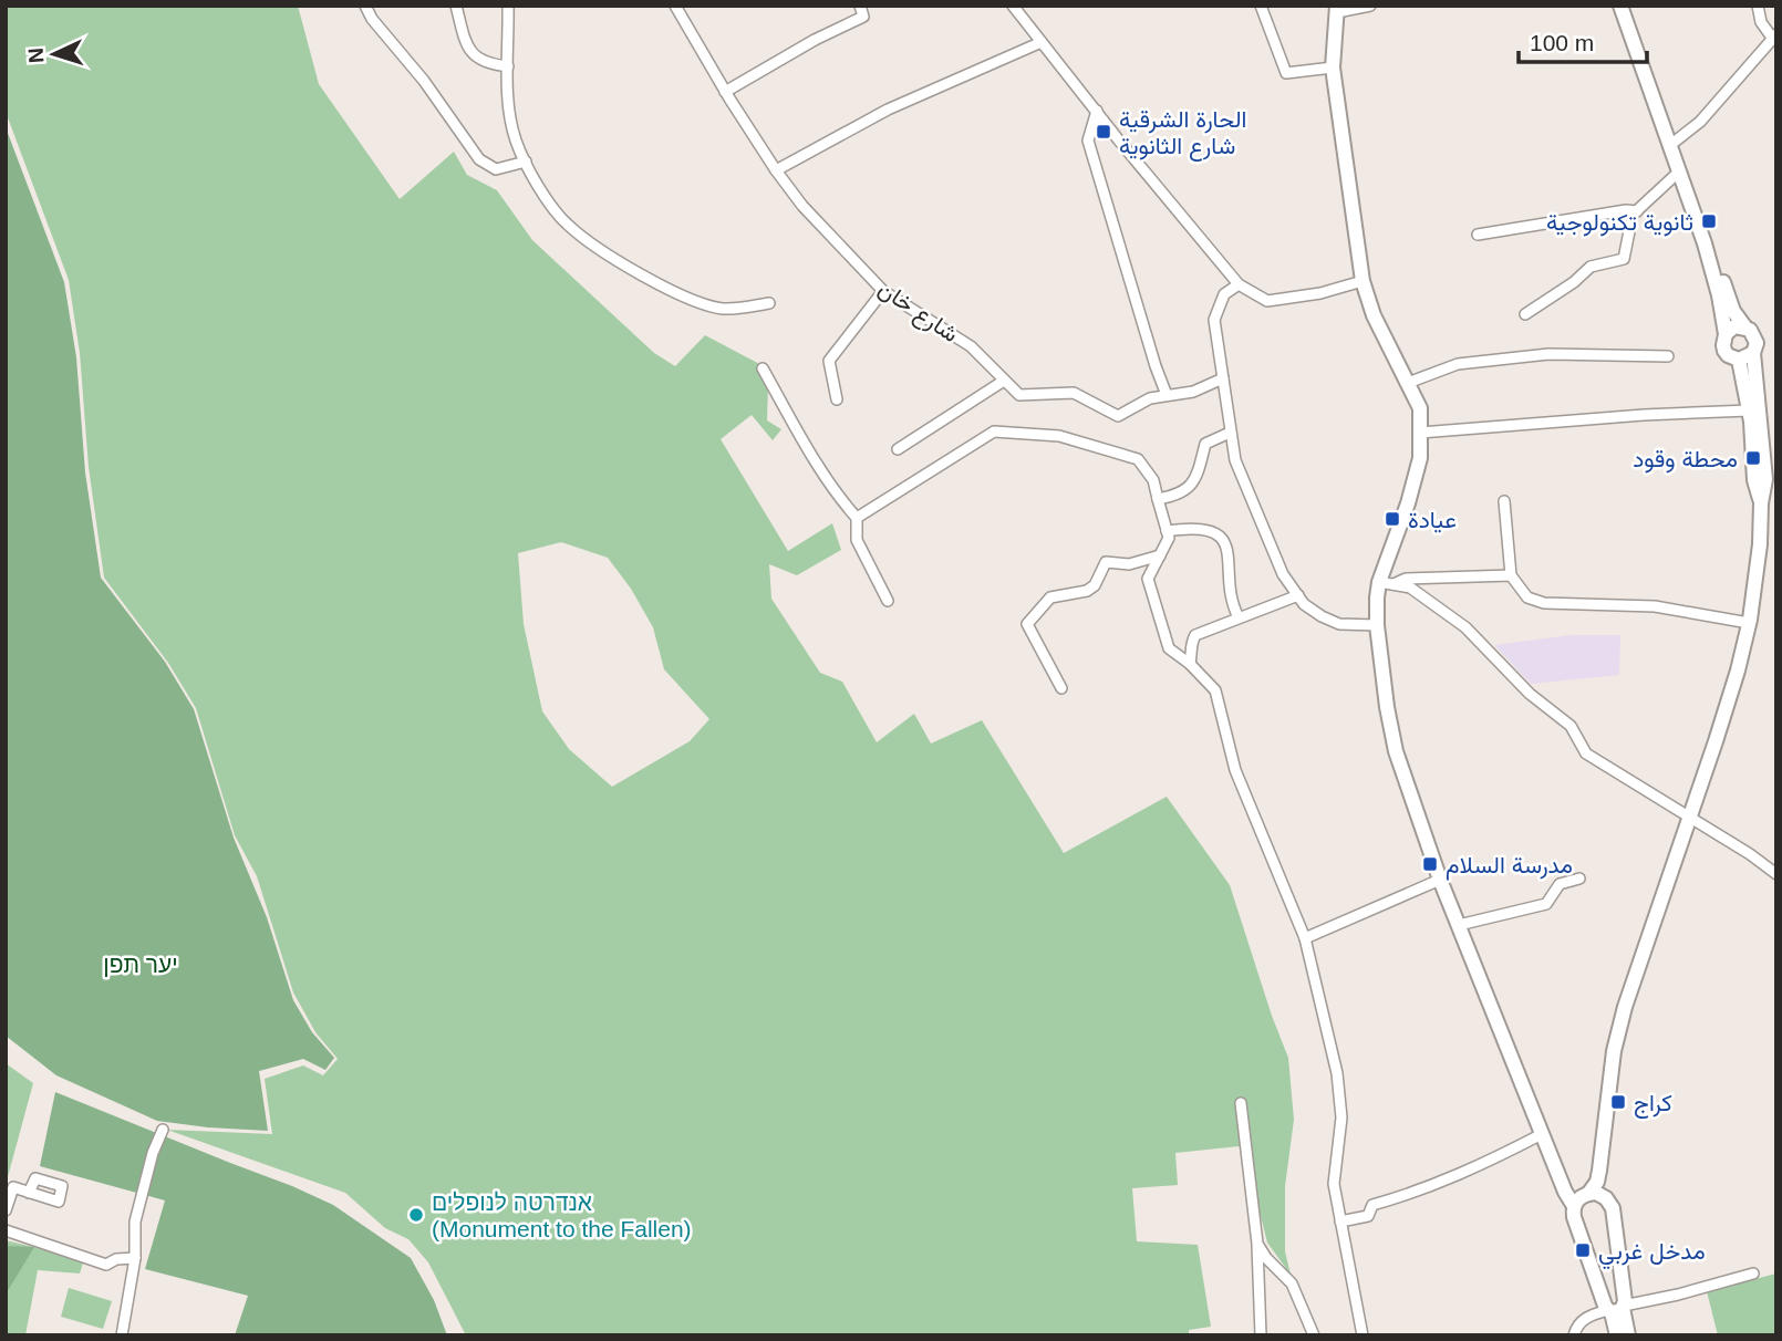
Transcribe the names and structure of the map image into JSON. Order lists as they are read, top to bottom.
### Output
{
  "streets": {
    "street": ["شارع خان"]
  },
  "parks": ["יער תפן"],
  "places": {
    "transit": [
      "الحارة الشرقية شارع الثانوية",
      "ثانوية تكنولوجية",
      "محطة وقود",
      "عيادة",
      "مدرسة السلام",
      "كراج",
      "مدخل غربي"
    ],
    "other": ["אנדרטה לנופלים (Monument to the Fallen)"]
  },
  "scale_bar": "100 m",
  "north": "left"
}
